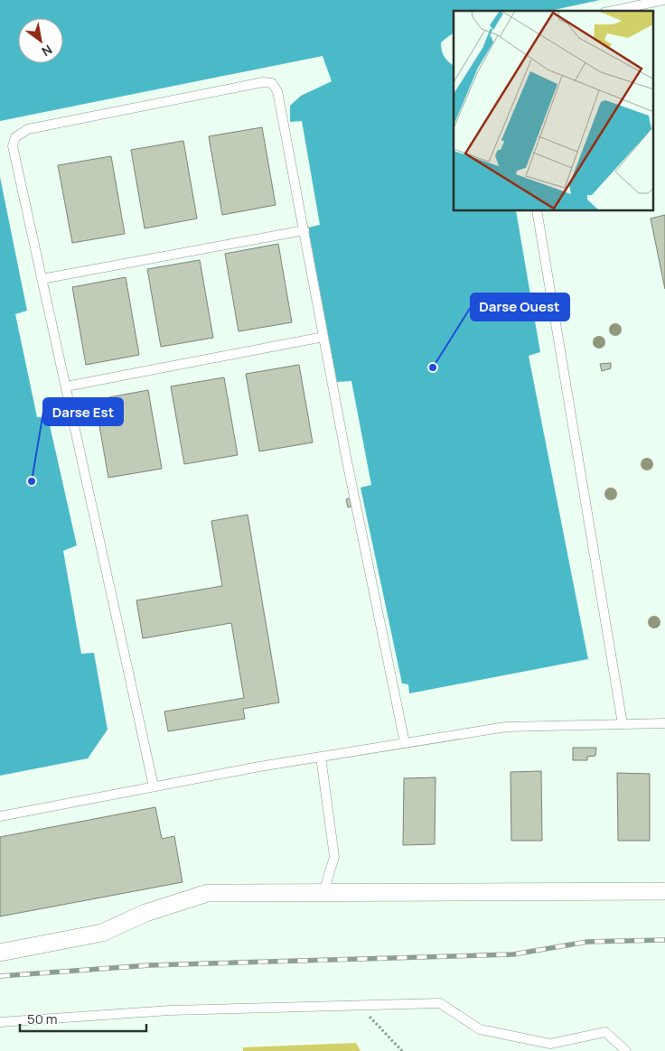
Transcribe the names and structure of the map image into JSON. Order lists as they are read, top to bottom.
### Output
{
  "places": ["Darse Ouest", "Darse Est"],
  "scale_bar": "50 m",
  "north": "bottom right"
}
